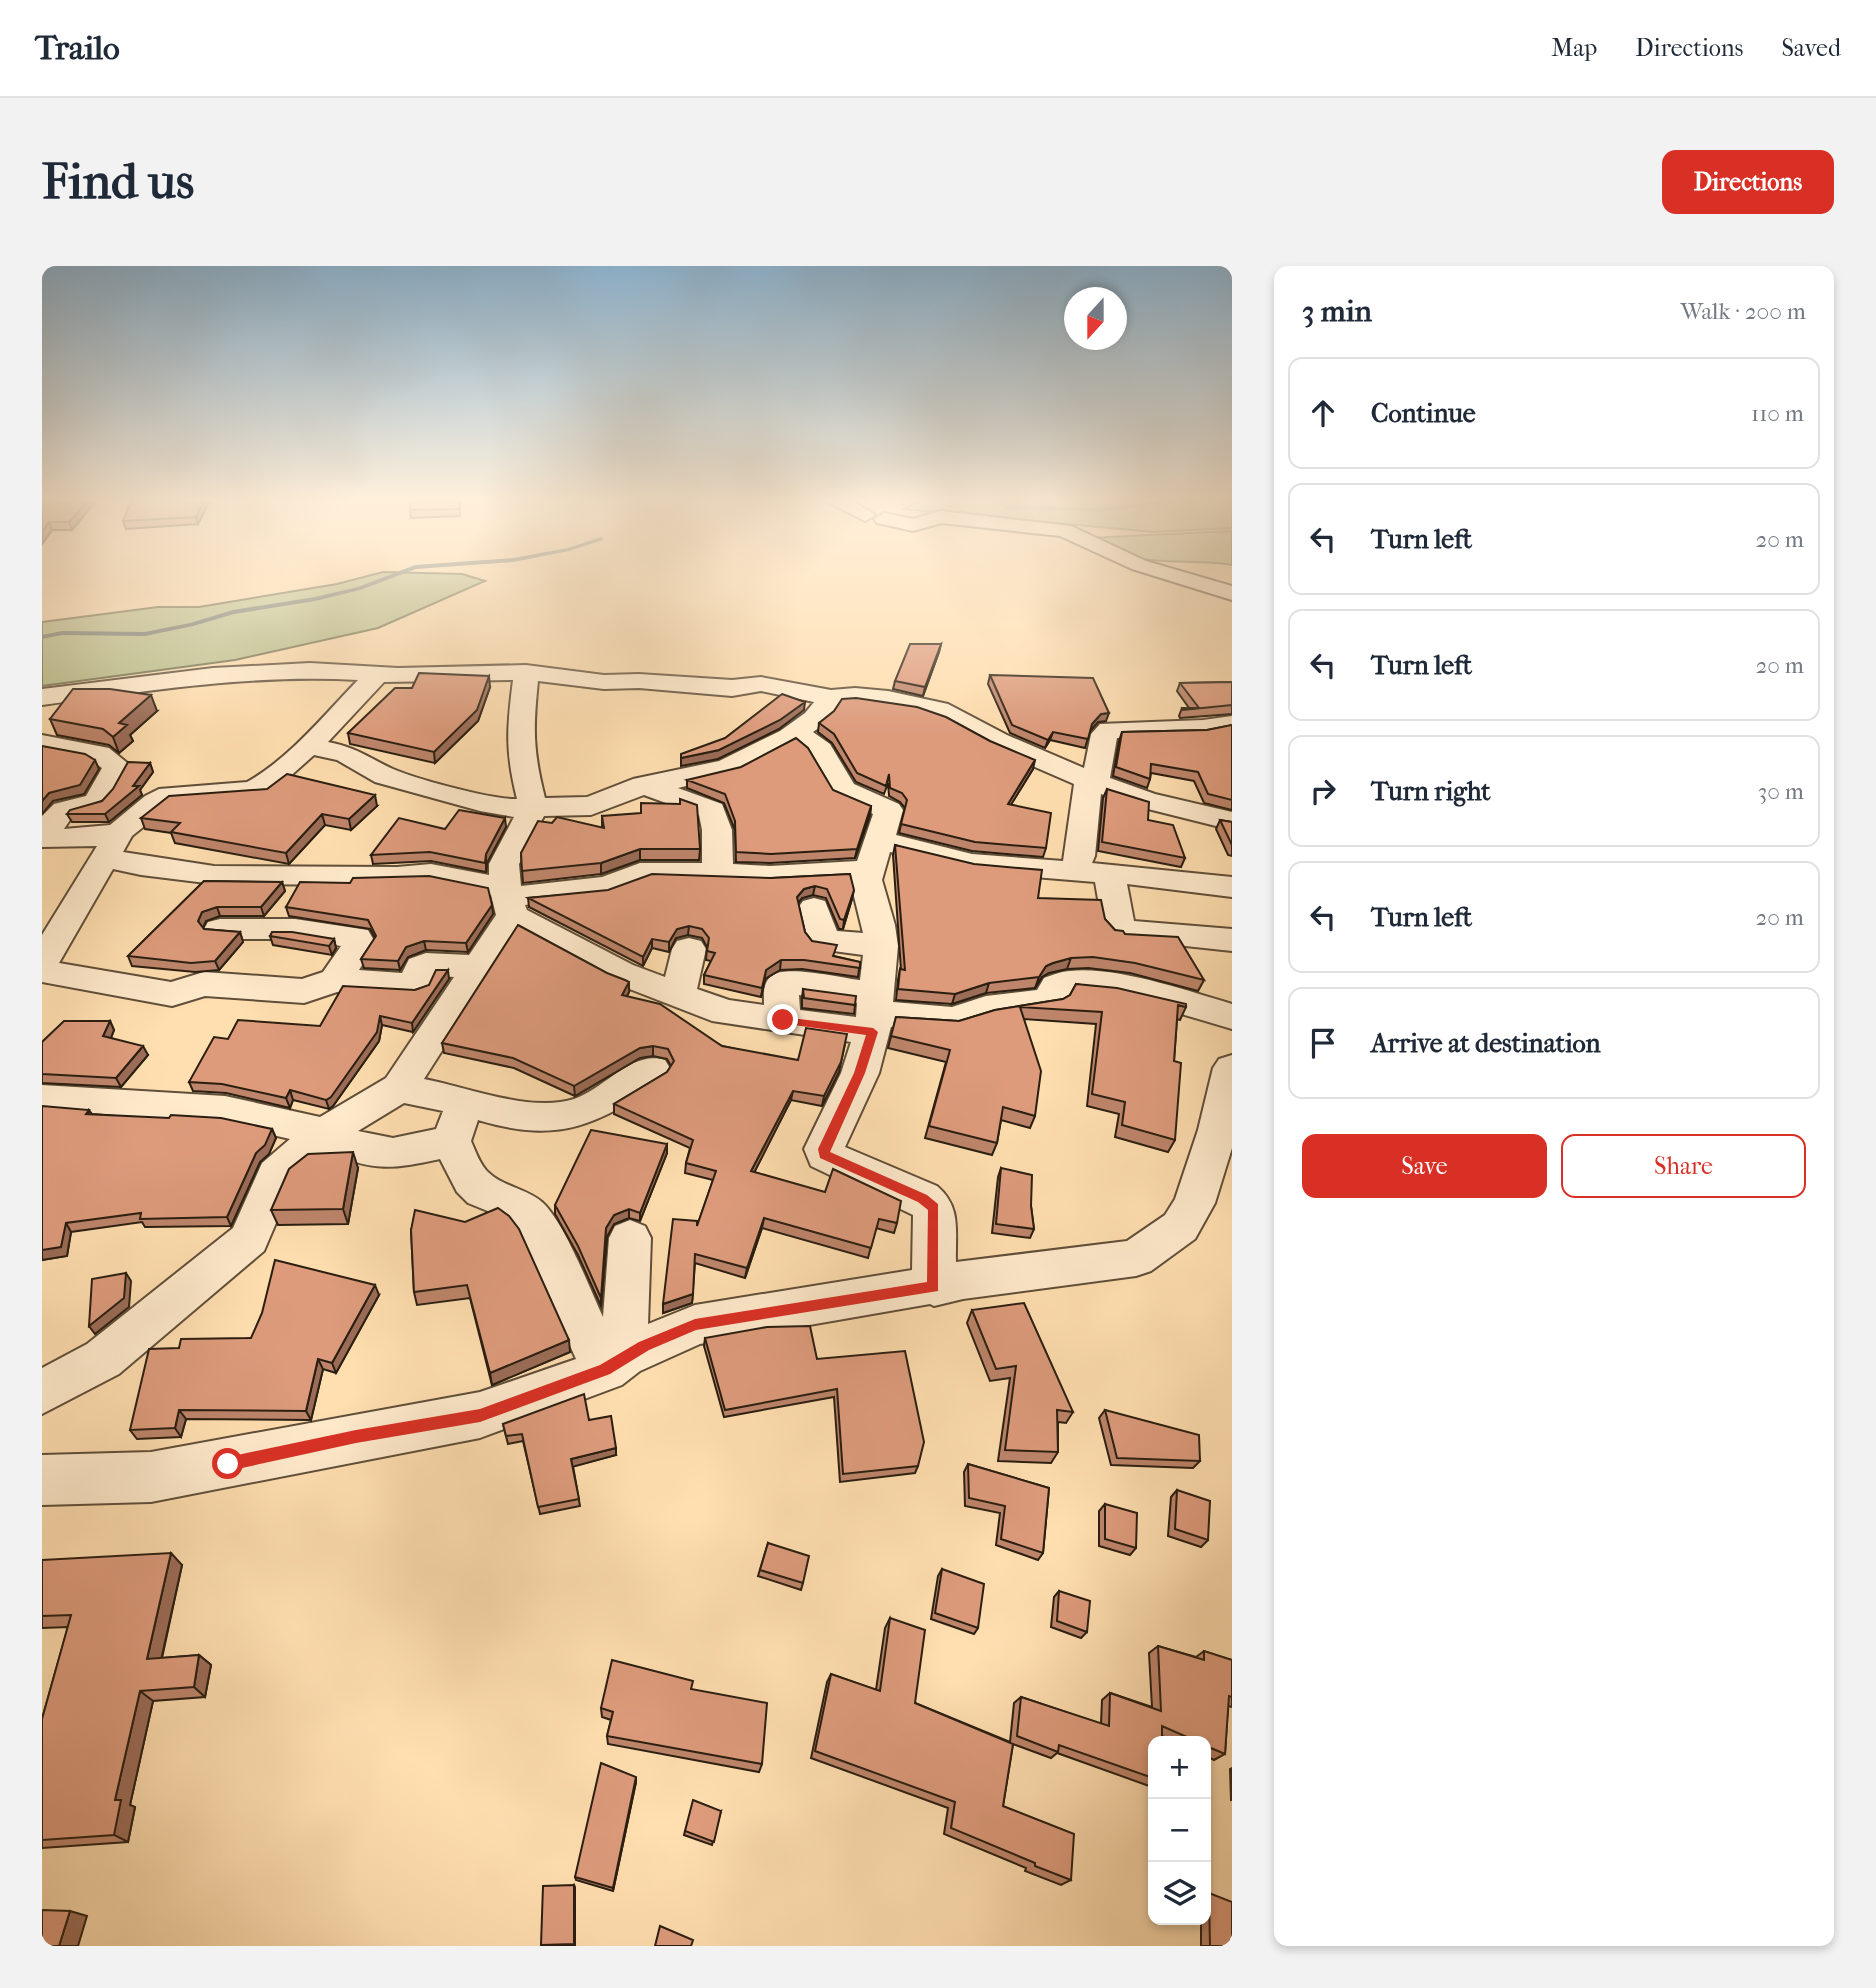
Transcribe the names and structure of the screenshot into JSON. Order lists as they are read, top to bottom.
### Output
{
  "north": "bottom",
  "page": {
    "header": "Trailo",
    "nav": ["Map", "Directions", "Saved"],
    "buttons": [
      "Directions",
      ["Save", "Share"]
    ],
    "title": "Find us",
    "heading": ["3 min", "Walk · 200 m"],
    "list": [
      ["Continue", "110 m"],
      ["Turn left", "20 m"],
      ["Turn left", "20 m"],
      ["Turn right", "30 m"],
      ["Turn left", "20 m"],
      "Arrive at destination"
    ],
    "map_buttons": ["+", "−"]
  }
}
